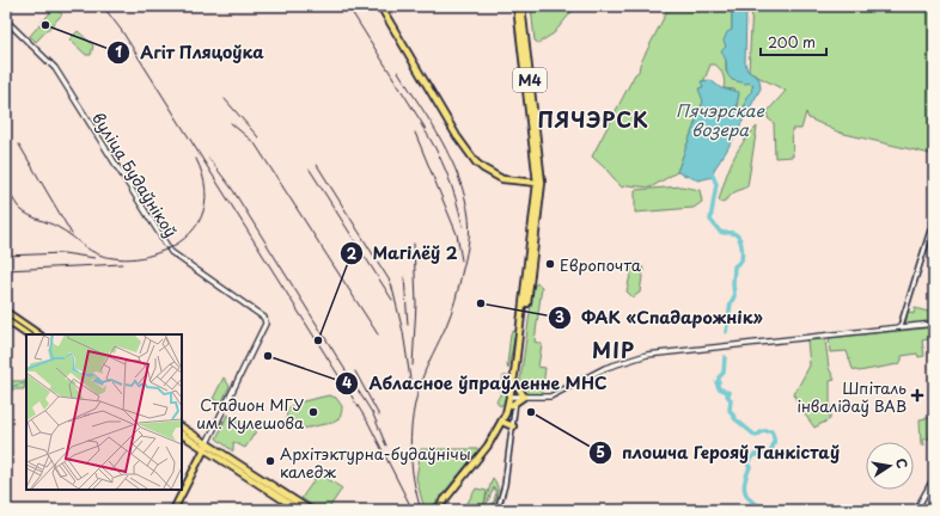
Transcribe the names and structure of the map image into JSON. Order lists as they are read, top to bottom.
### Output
{
  "streets": {
    "main road": ["М4", "вуліца Будаўнікоў"]
  },
  "districts": ["ПЯЧЭРСК", "МІР"],
  "water": ["Пячэрскае возера"],
  "places": {
    "other": [
      "Агіт Пляцоўка",
      "Европочта",
      "ФАК «Спадарожнік»",
      "Магілёў 2",
      "Абласное ўпраўленне МНС",
      "Стадион МГУ им. Кулешова",
      "плошча Герояў Танкістаў",
      "Архітэктурна-будаўнічы каледж"
    ],
    "health": ["Шпіталь інвалідаў ВАВ"]
  },
  "scale_bar": "200 m",
  "north": "right"
}
